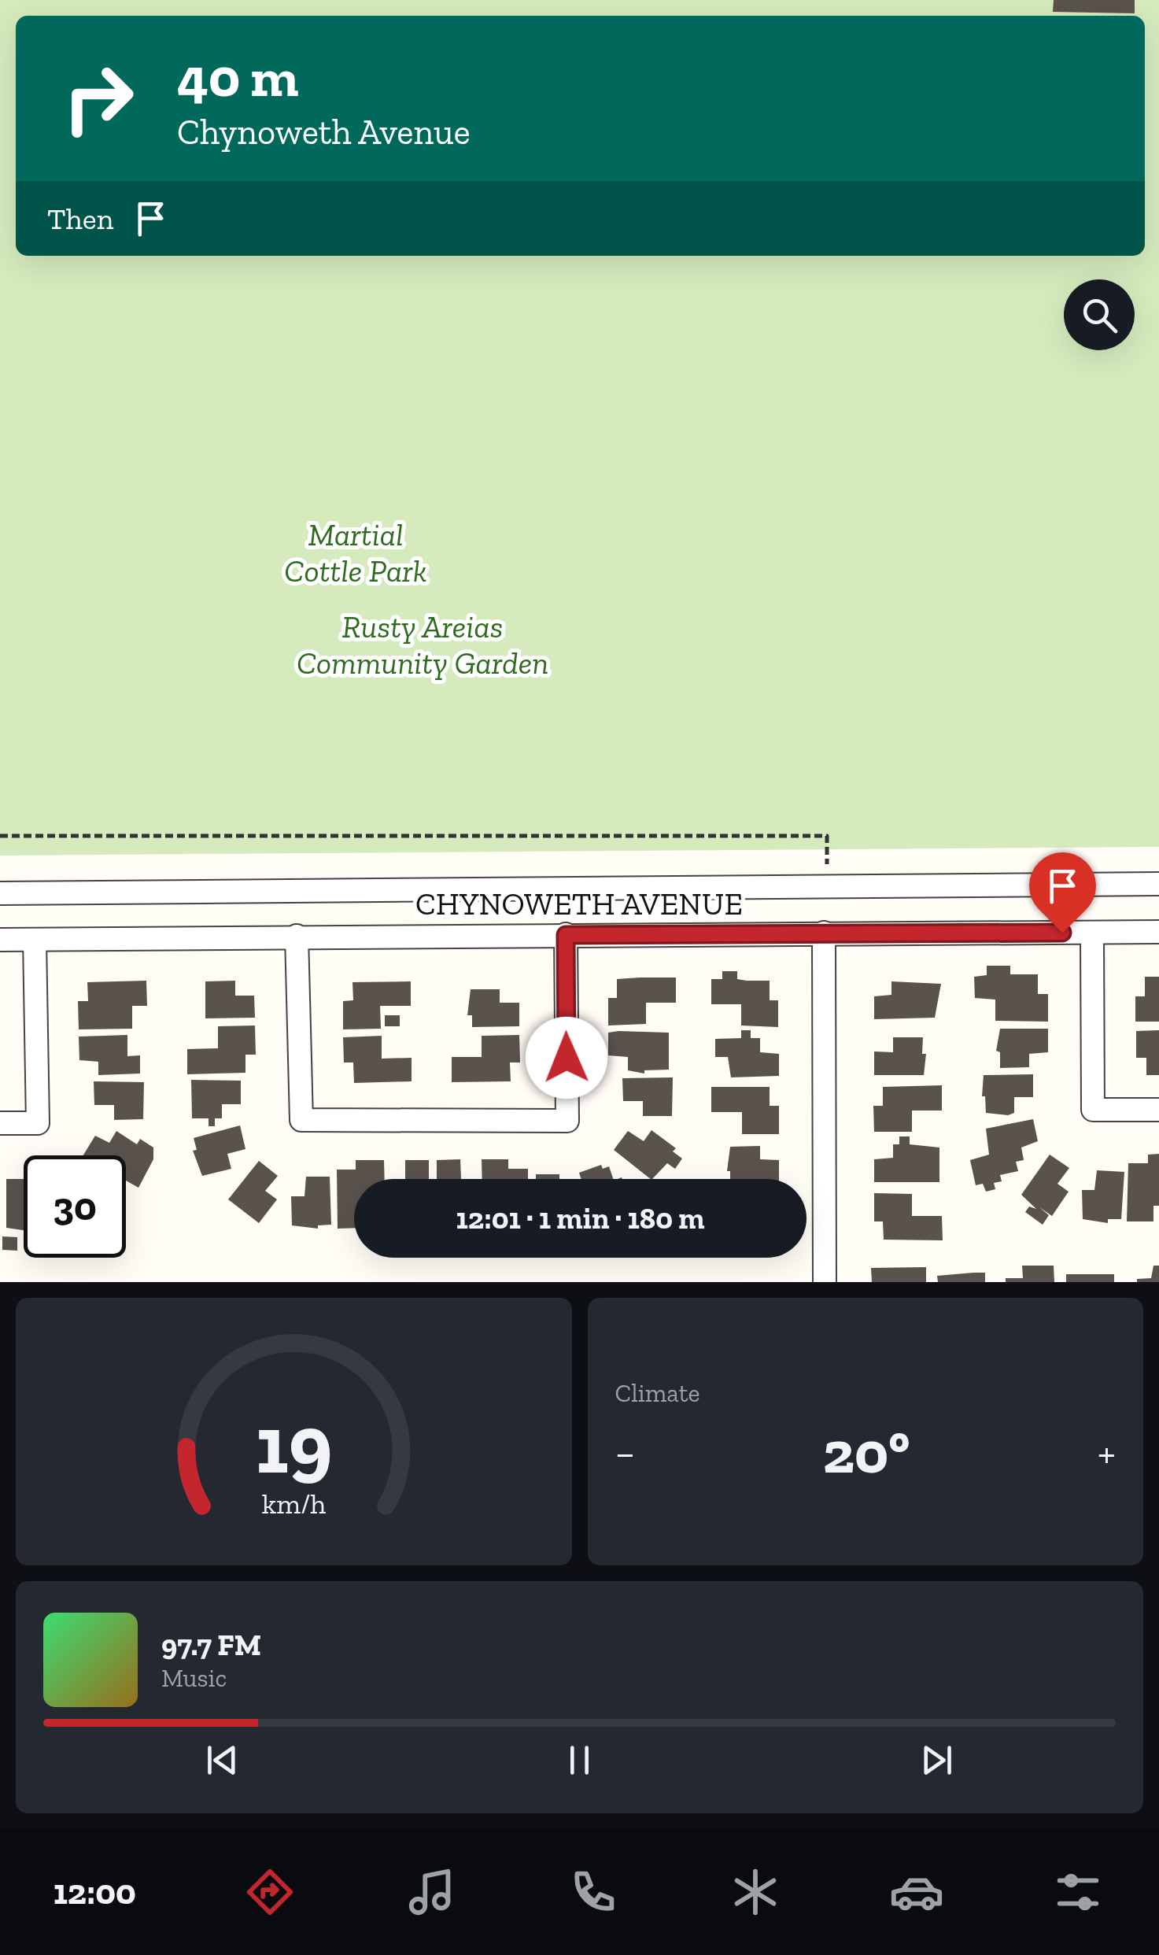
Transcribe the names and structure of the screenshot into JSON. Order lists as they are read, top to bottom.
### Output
{
  "streets": {
    "street": ["CHYNOWETH AVENUE"]
  },
  "parks": ["Martial Cottle Park", "Rusty Areias Community Garden"],
  "page": {
    "turn": ["40 m", "Chynoweth Avenue"],
    "then": "Then",
    "limit": "30",
    "trip": "12:01 · 1 min · 180 m",
    "tile": "Climate",
    "heat": ["−", "20°", "+"],
    "song": ["97.7 FM", "Music"],
    "tabs": "12:00",
    "gauge": ["19", "km/h"]
  }
}
